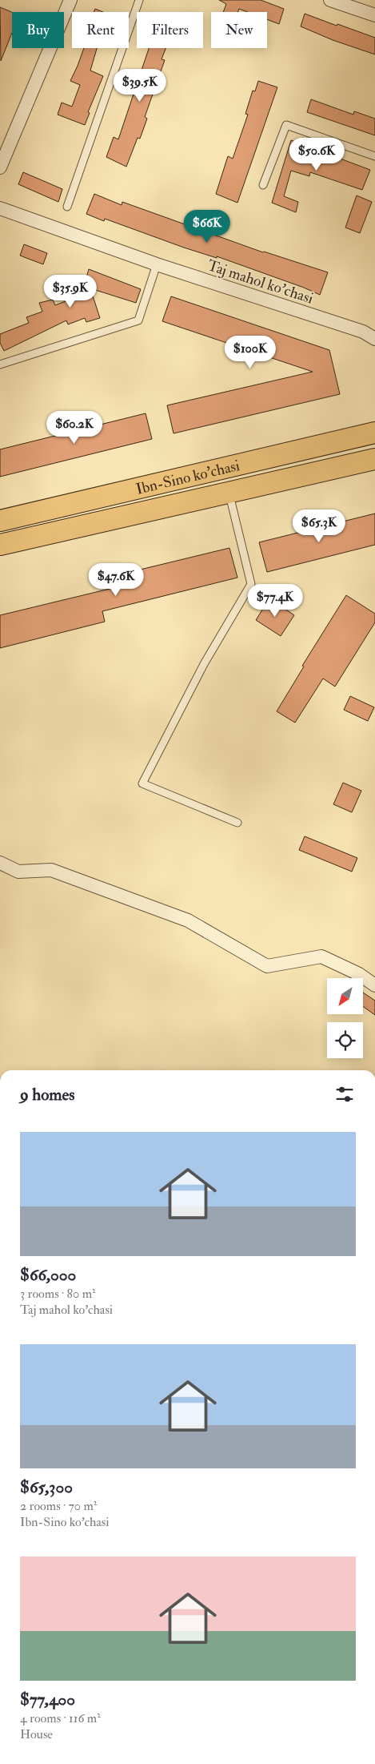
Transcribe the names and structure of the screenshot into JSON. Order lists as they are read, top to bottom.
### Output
{
  "streets": {
    "main road": ["Ibn-Sino ko'chasi"],
    "street": ["Taj mahol ko'chasi"]
  },
  "north": "bottom left",
  "page": {
    "chip": [
      "Buy",
      "Rent",
      "Filters",
      "New"
    ],
    "price": [
      "$39.5K",
      "$50.6K",
      "$66K",
      "$35.9K",
      "$100K",
      "$60.2K",
      "$65.3K",
      "$47.6K",
      "$77.4K"
    ],
    "heading": "9 homes",
    "list": [
      {
        "name": "$66,000",
        "note": "3 rooms · 80 m² · Taj mahol ko'chasi"
      },
      {
        "name": "$65,300",
        "note": "2 rooms · 70 m² · Ibn-Sino ko'chasi"
      },
      {
        "name": "$77,400",
        "note": "4 rooms · 116 m² · House"
      }
    ]
  }
}
